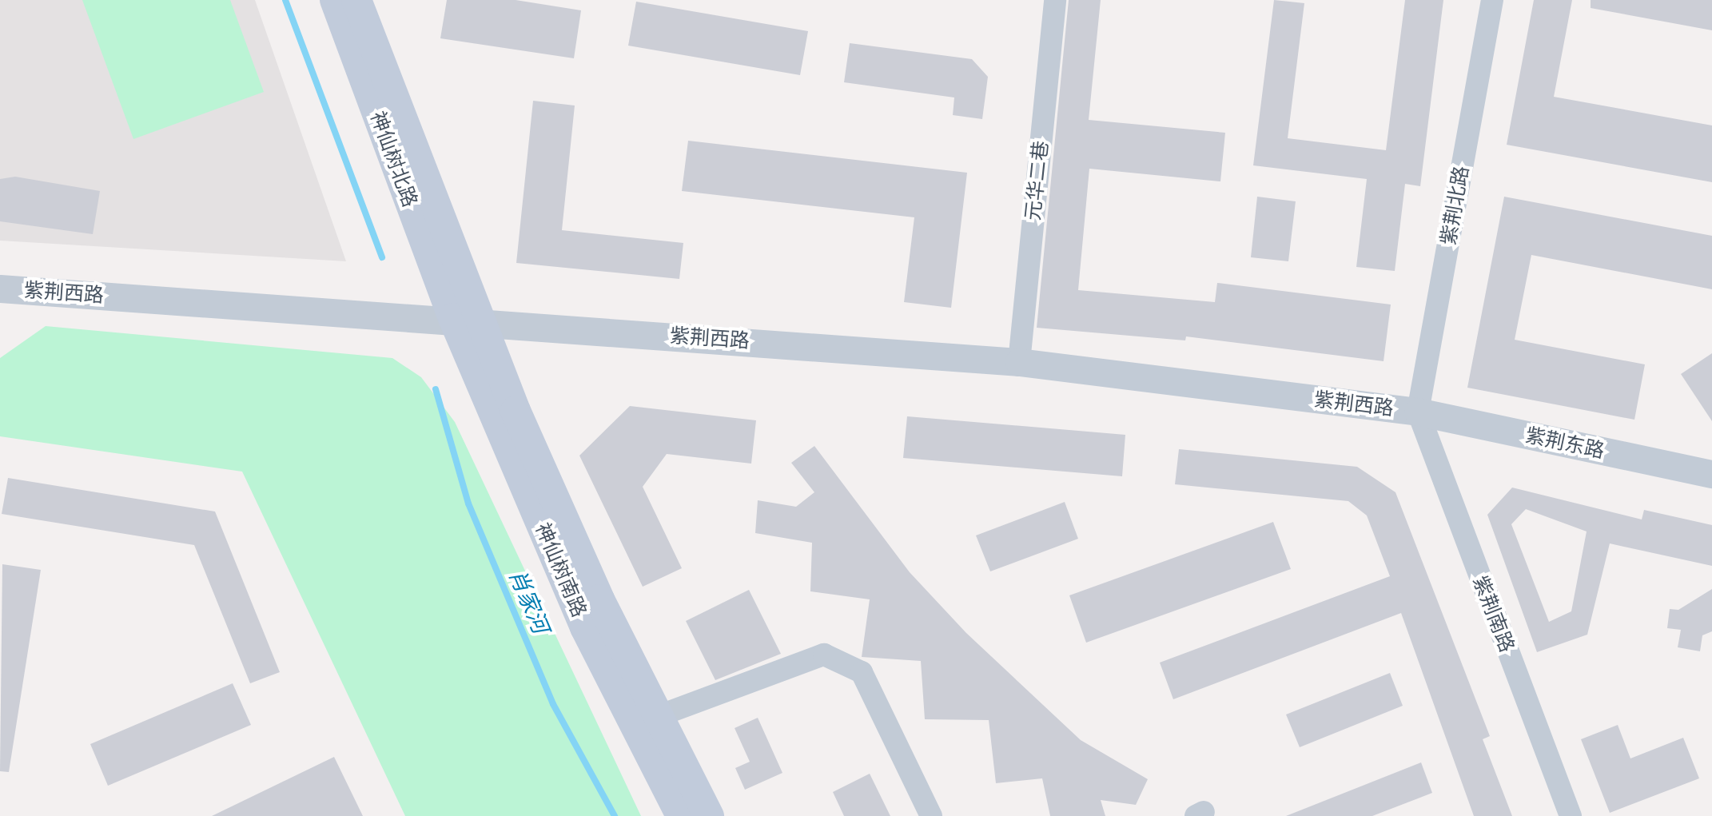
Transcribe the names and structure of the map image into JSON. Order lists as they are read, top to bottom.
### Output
{
  "streets": {
    "main road": ["神仙树北路", "神仙树南路"],
    "street": [
      "元华二巷",
      "紫荆北路",
      "紫荆西路",
      "紫荆东路",
      "紫荆南路"
    ]
  },
  "crossings": [
    ["神仙树北路", "紫荆西路"],
    ["神仙树北路", "神仙树南路"],
    ["元华二巷", "紫荆西路"],
    ["紫荆北路", "紫荆西路"],
    ["紫荆北路", "紫荆东路"],
    ["紫荆北路", "紫荆南路"],
    ["紫荆西路", "紫荆东路"],
    ["紫荆西路", "神仙树南路"],
    ["紫荆西路", "紫荆南路"],
    ["紫荆东路", "紫荆南路"]
  ],
  "water": ["肖家河"]
}
